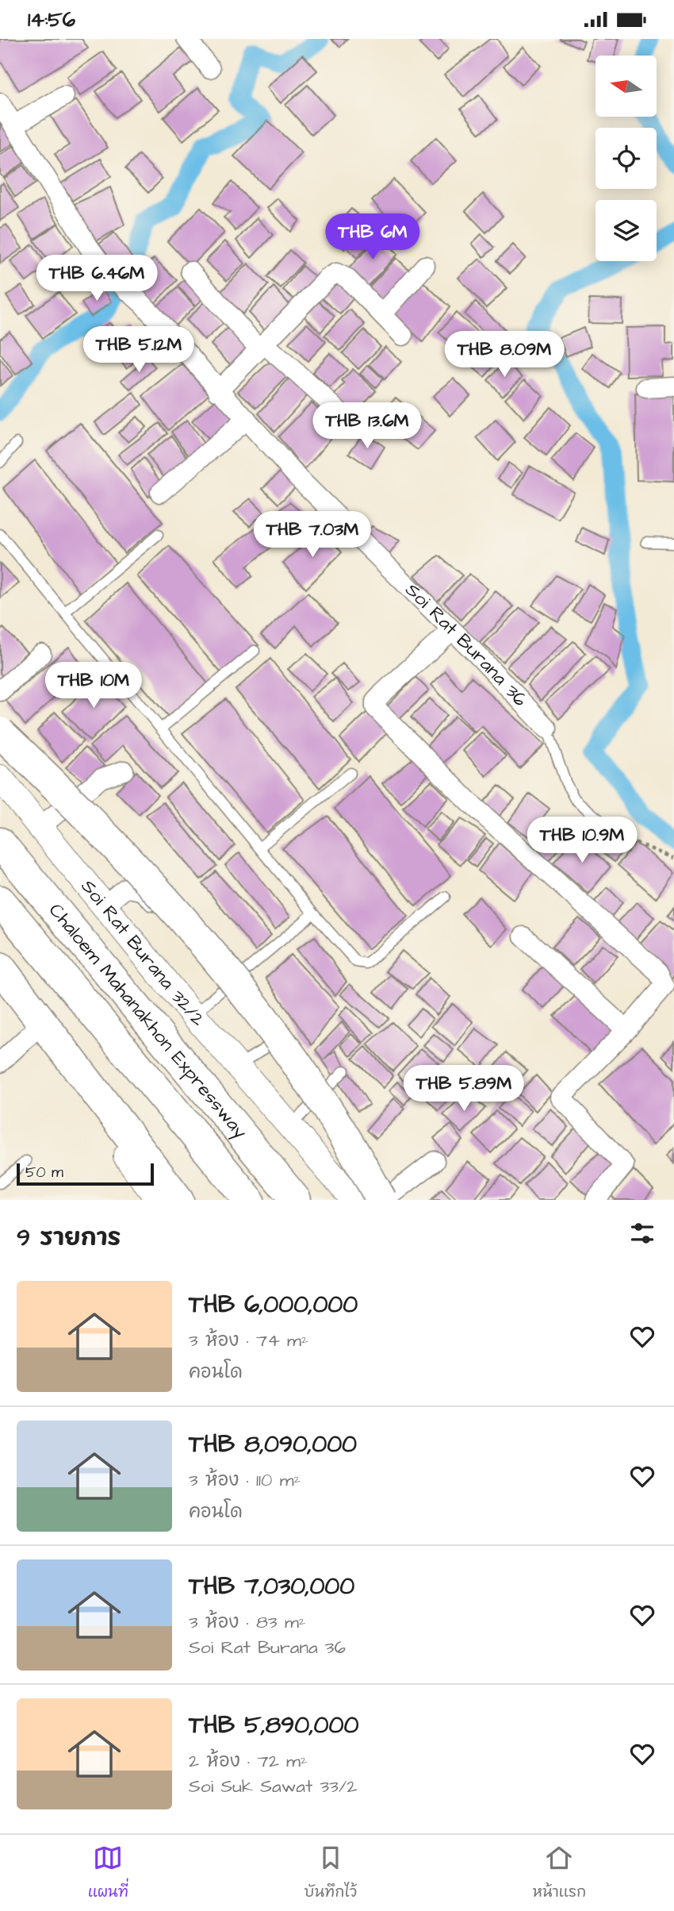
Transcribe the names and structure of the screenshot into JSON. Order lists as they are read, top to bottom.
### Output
{
  "streets": {
    "highway": ["Chaloem Mahanakhon Expressway"],
    "street": ["Soi Rat Burana 36", "Soi Rat Burana 32/2"]
  },
  "scale_bar": "50 m",
  "north": "left",
  "page": {
    "status": "14:56",
    "price": [
      "THB 6M",
      "THB 6.46M",
      "THB 5.12M",
      "THB 8.09M",
      "THB 13.6M",
      "THB 7.03M",
      "THB 10M",
      "THB 10.9M",
      "THB 5.89M"
    ],
    "scale": "50 m",
    "heading": "9 รายการ",
    "list": [
      {
        "name": "THB 6,000,000",
        "note": "3 ห้อง · 74 m² · คอนโด"
      },
      {
        "name": "THB 8,090,000",
        "note": "3 ห้อง · 110 m² · คอนโด"
      },
      {
        "name": "THB 7,030,000",
        "note": "3 ห้อง · 83 m² · Soi Rat Burana 36"
      },
      {
        "name": "THB 5,890,000",
        "note": "2 ห้อง · 72 m² · Soi Suk Sawat 33/2"
      }
    ],
    "tabs": ["แผนที่", "บันทึกไว้", "หน้าแรก"]
  }
}
